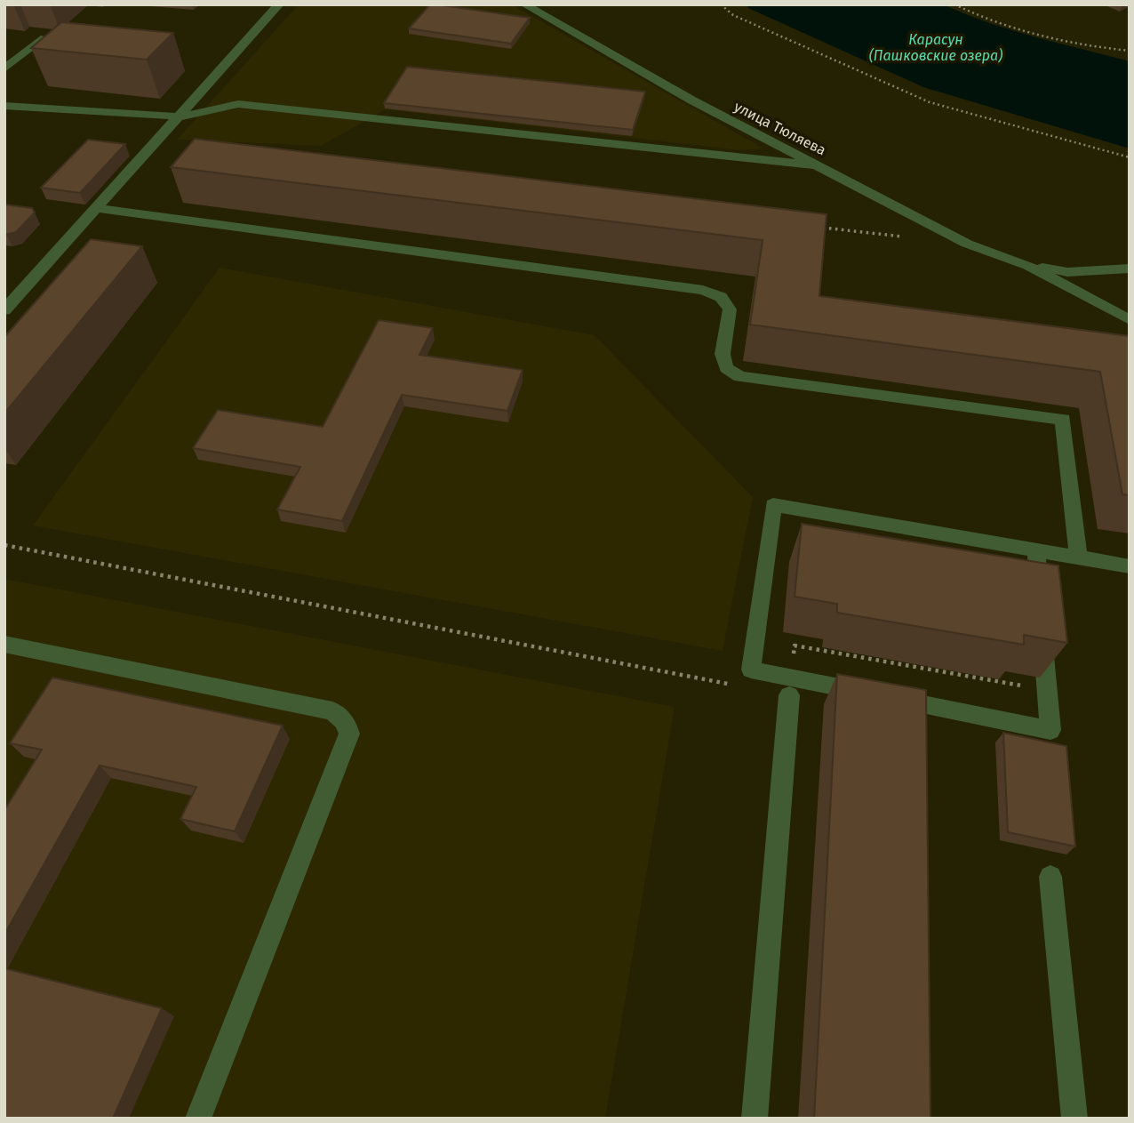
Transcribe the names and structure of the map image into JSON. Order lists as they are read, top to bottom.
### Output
{
  "streets": {
    "street": ["улица Тюляева"]
  },
  "water": ["Карасун (Пашковские озера)"]
}
